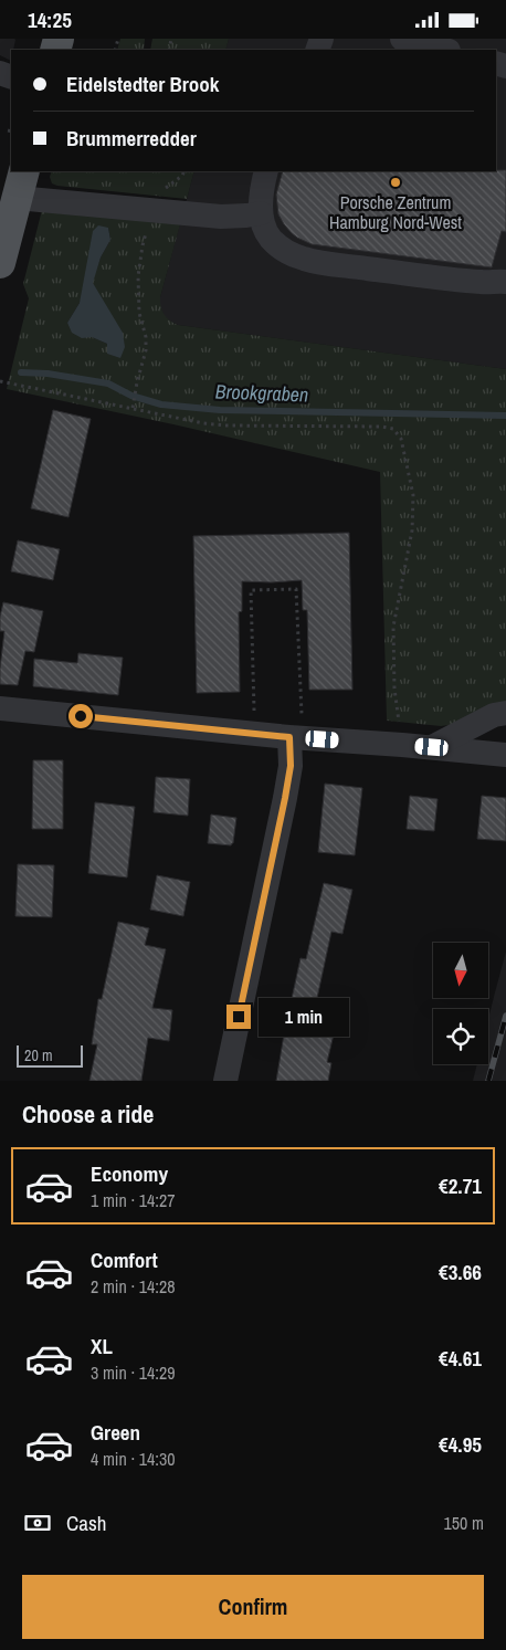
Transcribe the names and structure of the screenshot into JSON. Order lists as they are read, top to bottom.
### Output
{
  "water": ["Brookgraben"],
  "places": ["Porsche Zentrum Hamburg Nord-West"],
  "scale_bar": "20 m",
  "north": "bottom",
  "page": {
    "status": "14:25",
    "banner": ["Eidelstedter Brook", "Brummerredder"],
    "bubble": "1 min",
    "scale": "20 m",
    "heading": "Choose a ride",
    "list": [
      {
        "name": "Economy",
        "note": "1 min · 14:27",
        "value": "€2.71"
      },
      {
        "name": "Comfort",
        "note": "2 min · 14:28",
        "value": "€3.66"
      },
      {
        "name": "XL",
        "note": "3 min · 14:29",
        "value": "€4.61"
      },
      {
        "name": "Green",
        "note": "4 min · 14:30",
        "value": "€4.95"
      }
    ],
    "pay": ["Cash", "150 m"],
    "buttons": "Confirm"
  }
}
